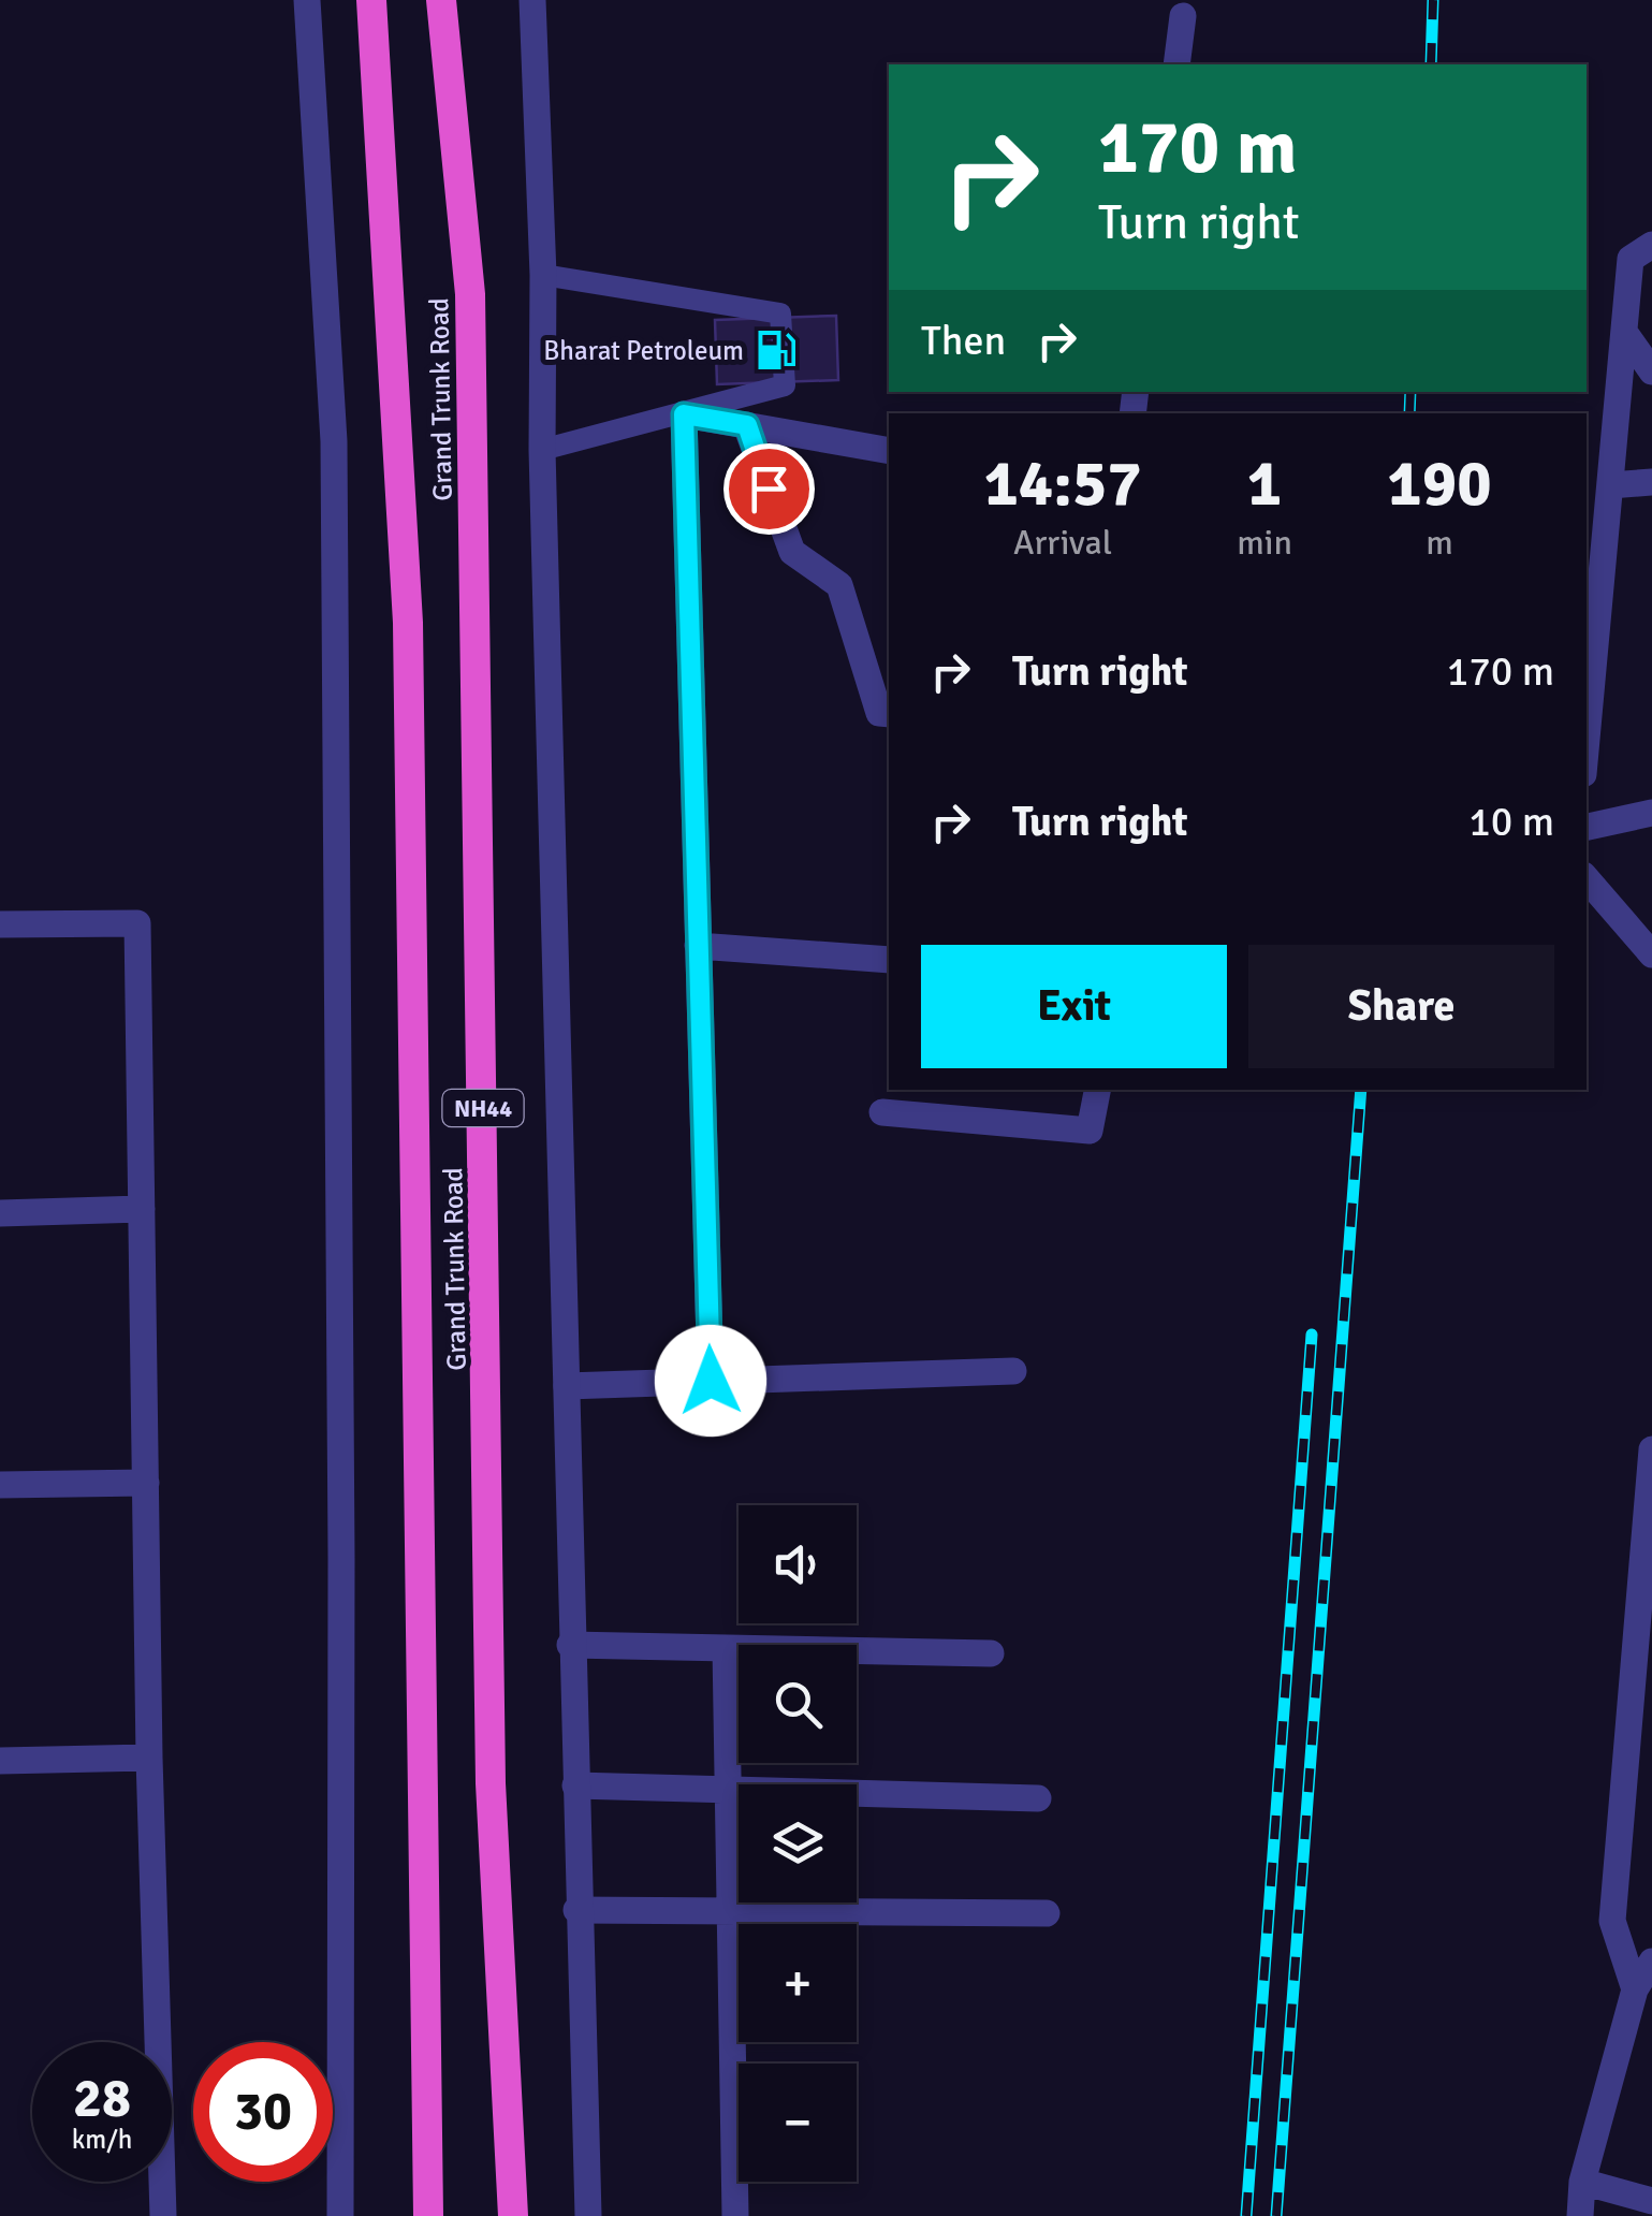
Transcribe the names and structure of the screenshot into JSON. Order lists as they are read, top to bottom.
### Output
{
  "streets": {
    "highway": ["Grand Trunk Road", "NH44"]
  },
  "places": {
    "fuel station": ["Bharat Petroleum"]
  },
  "page": {
    "turn": ["170 m", "Turn right"],
    "then": "Then",
    "eta": [
      "14:57",
      "Arrival",
      "1",
      "min",
      "190",
      "m"
    ],
    "list": [
      {
        "name": "Turn right",
        "value": "170 m"
      },
      {
        "name": "Turn right",
        "value": "10 m"
      }
    ],
    "buttons": ["Exit", "Share"],
    "map_buttons": ["+", "−"],
    "speed": "28 km/h",
    "limit": "30"
  }
}
